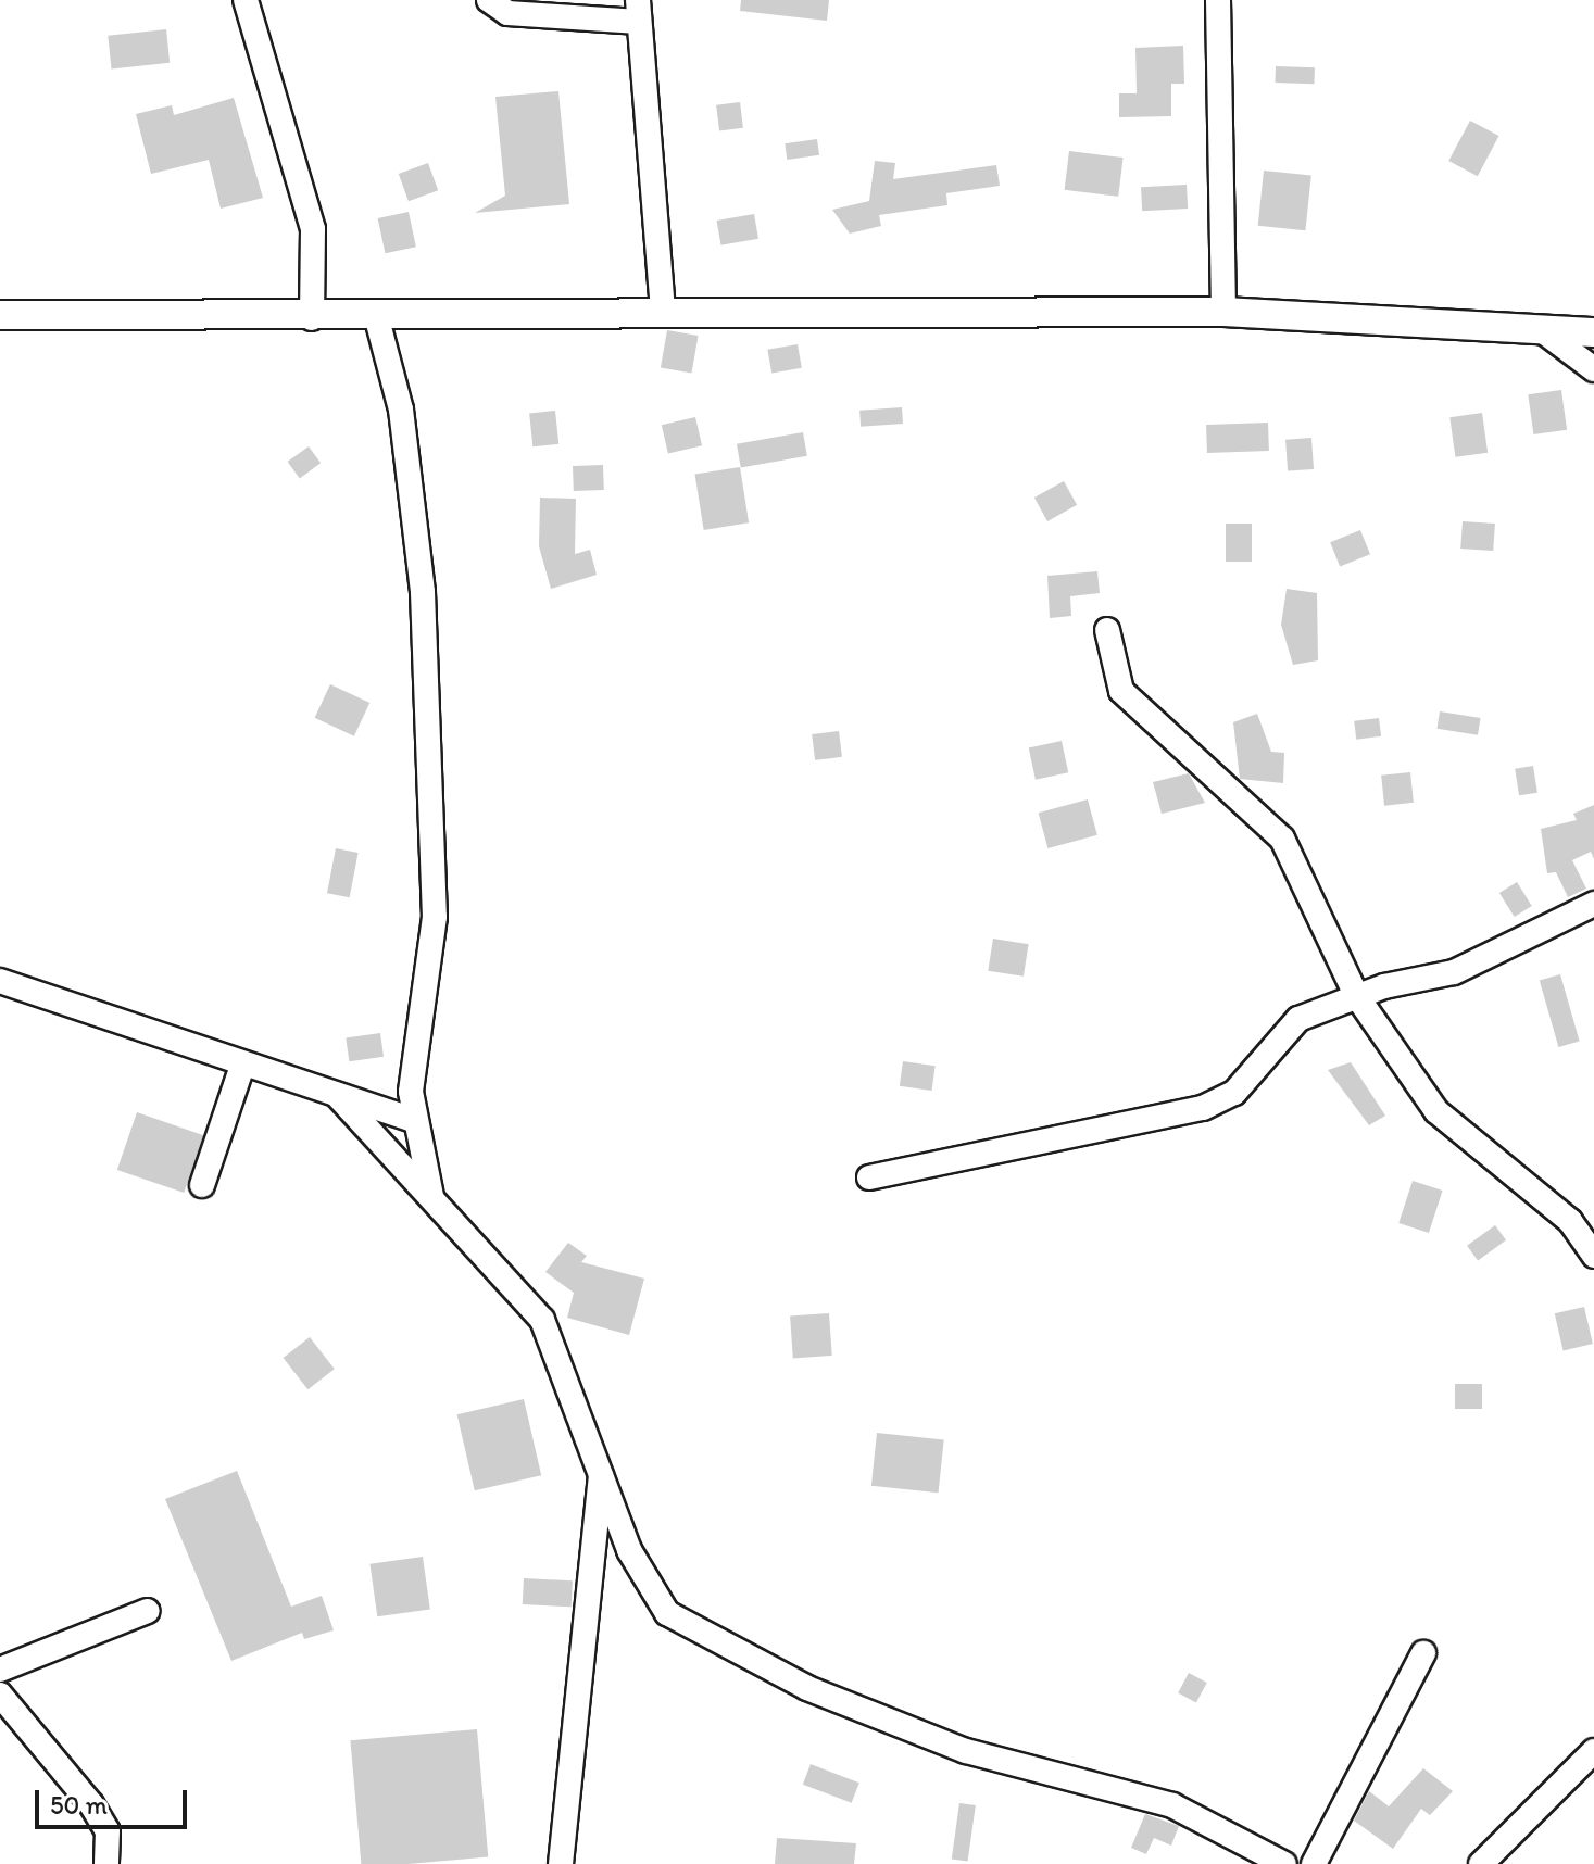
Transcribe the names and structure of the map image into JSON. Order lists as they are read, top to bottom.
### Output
{
  "scale_bar": "50 m"
}
